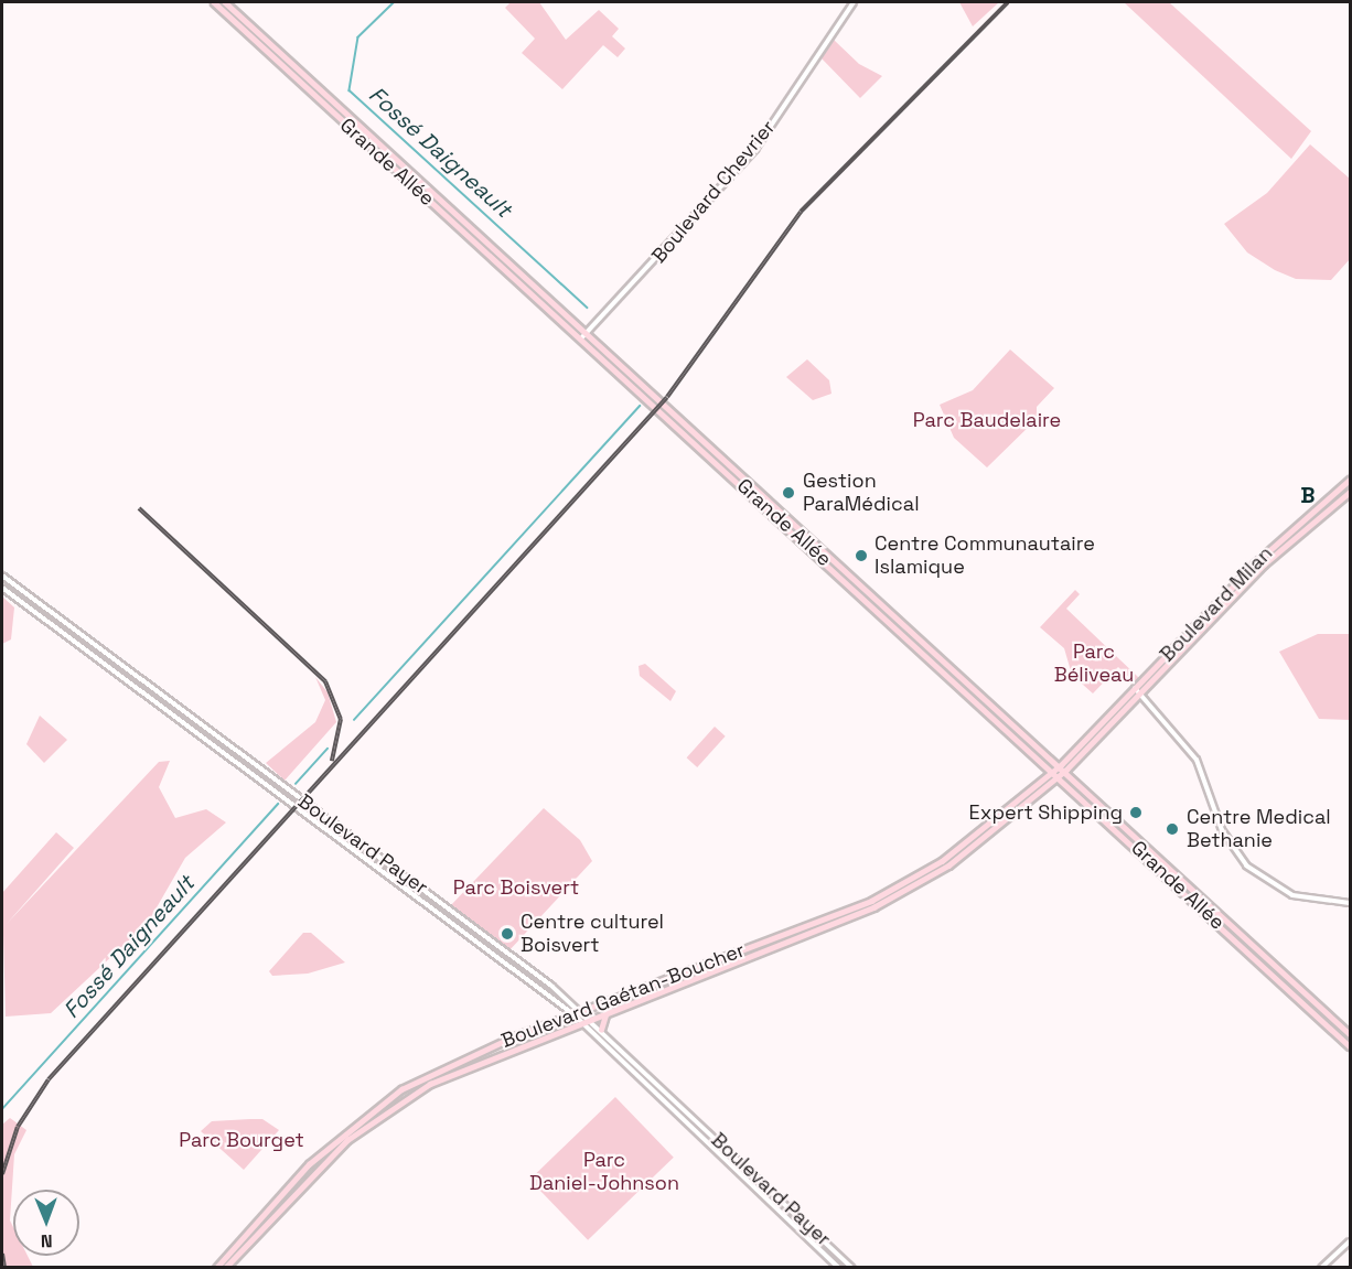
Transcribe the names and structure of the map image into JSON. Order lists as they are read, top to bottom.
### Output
{
  "streets": {
    "main road": ["Grande Allée", "Boulevard Milan", "Boulevard Gaétan-Boucher"],
    "street": ["Boulevard Chevrier", "Boulevard Payer"]
  },
  "crossings": [
    ["Grande Allée", "Boulevard Chevrier"],
    ["Grande Allée", "Boulevard Milan"],
    ["Grande Allée", "Boulevard Gaétan-Boucher"],
    ["Boulevard Milan", "Boulevard Gaétan-Boucher"],
    ["Boulevard Payer", "Boulevard Gaétan-Boucher"]
  ],
  "districts": ["B"],
  "water": ["Fossé Daigneault"],
  "parks": [
    "Parc Baudelaire",
    "Parc Béliveau",
    "Parc Boisvert",
    "Parc Bourget",
    "Parc Daniel-Johnson"
  ],
  "places": [
    "Gestion ParaMédical",
    "Centre Communautaire Islamique",
    "Expert Shipping",
    "Centre Medical Bethanie",
    "Centre culturel Boisvert"
  ],
  "north": "bottom"
}
